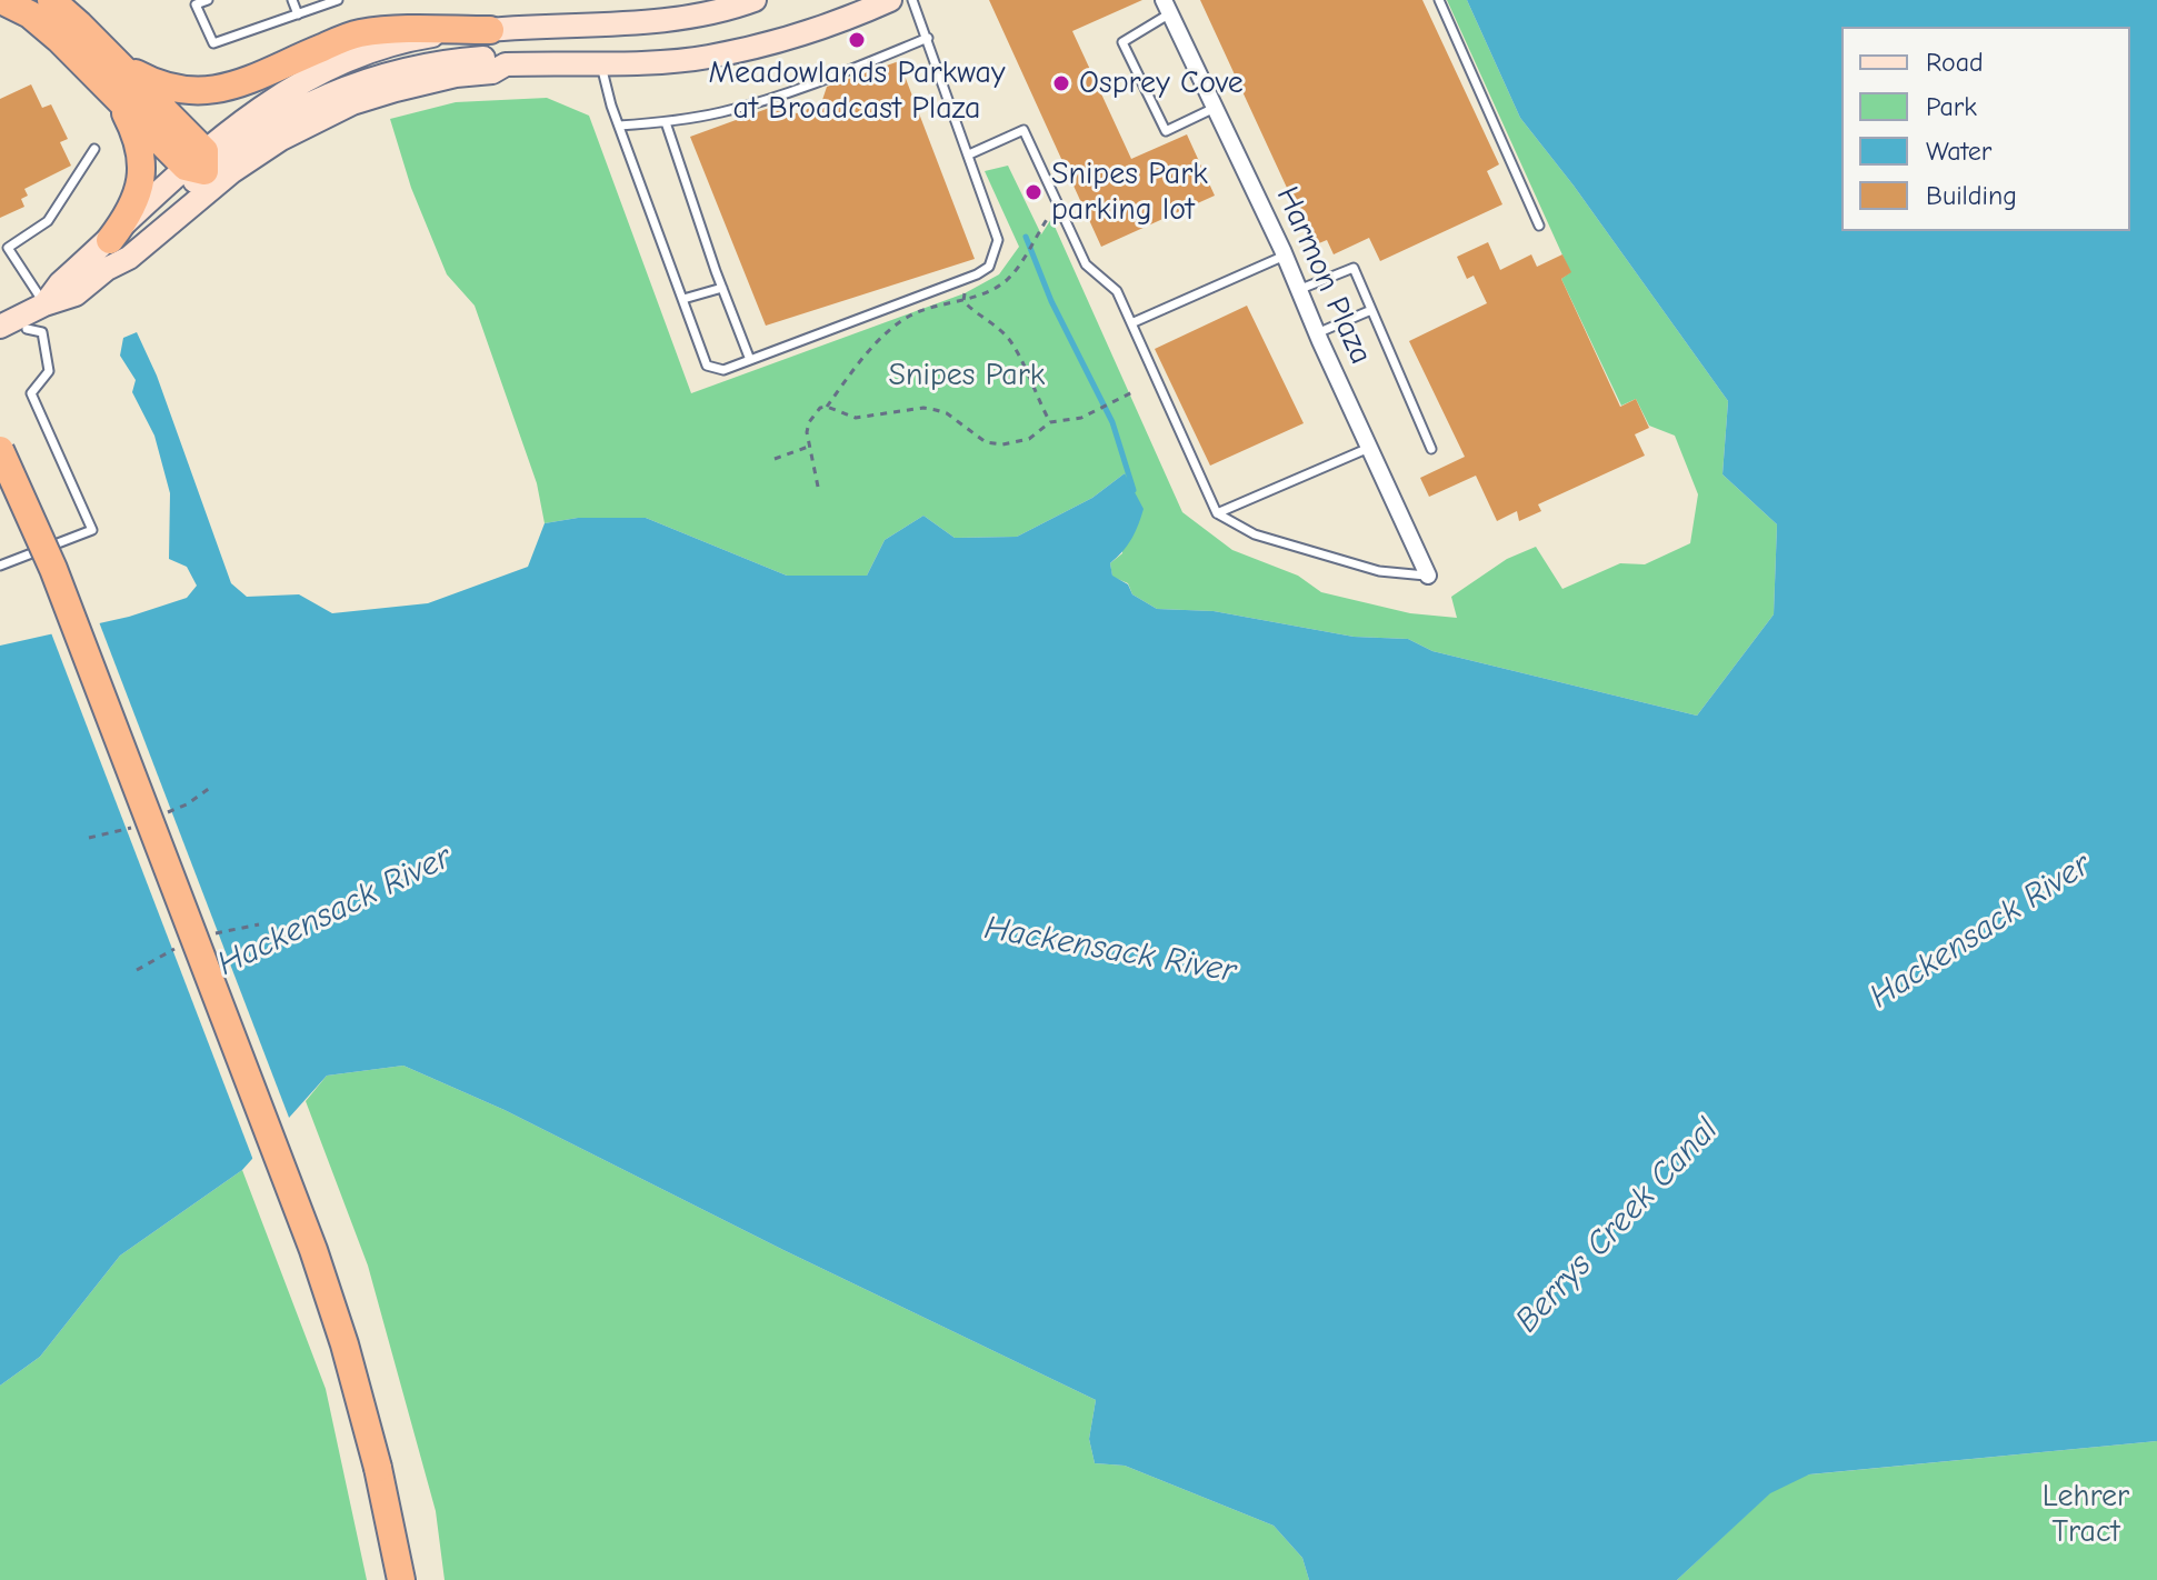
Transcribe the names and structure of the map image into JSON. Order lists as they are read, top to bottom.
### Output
{
  "streets": {
    "street": ["Harmon Plaza"]
  },
  "water": ["Hackensack River", "Berrys Creek Canal"],
  "parks": ["Snipes Park", "Lehrer Tract"],
  "places": ["Meadowlands Parkway at Broadcast Plaza", "Osprey Cove", "Snipes Park parking lot"],
  "legend": [
    "Road",
    "Park",
    "Water",
    "Building"
  ]
}
